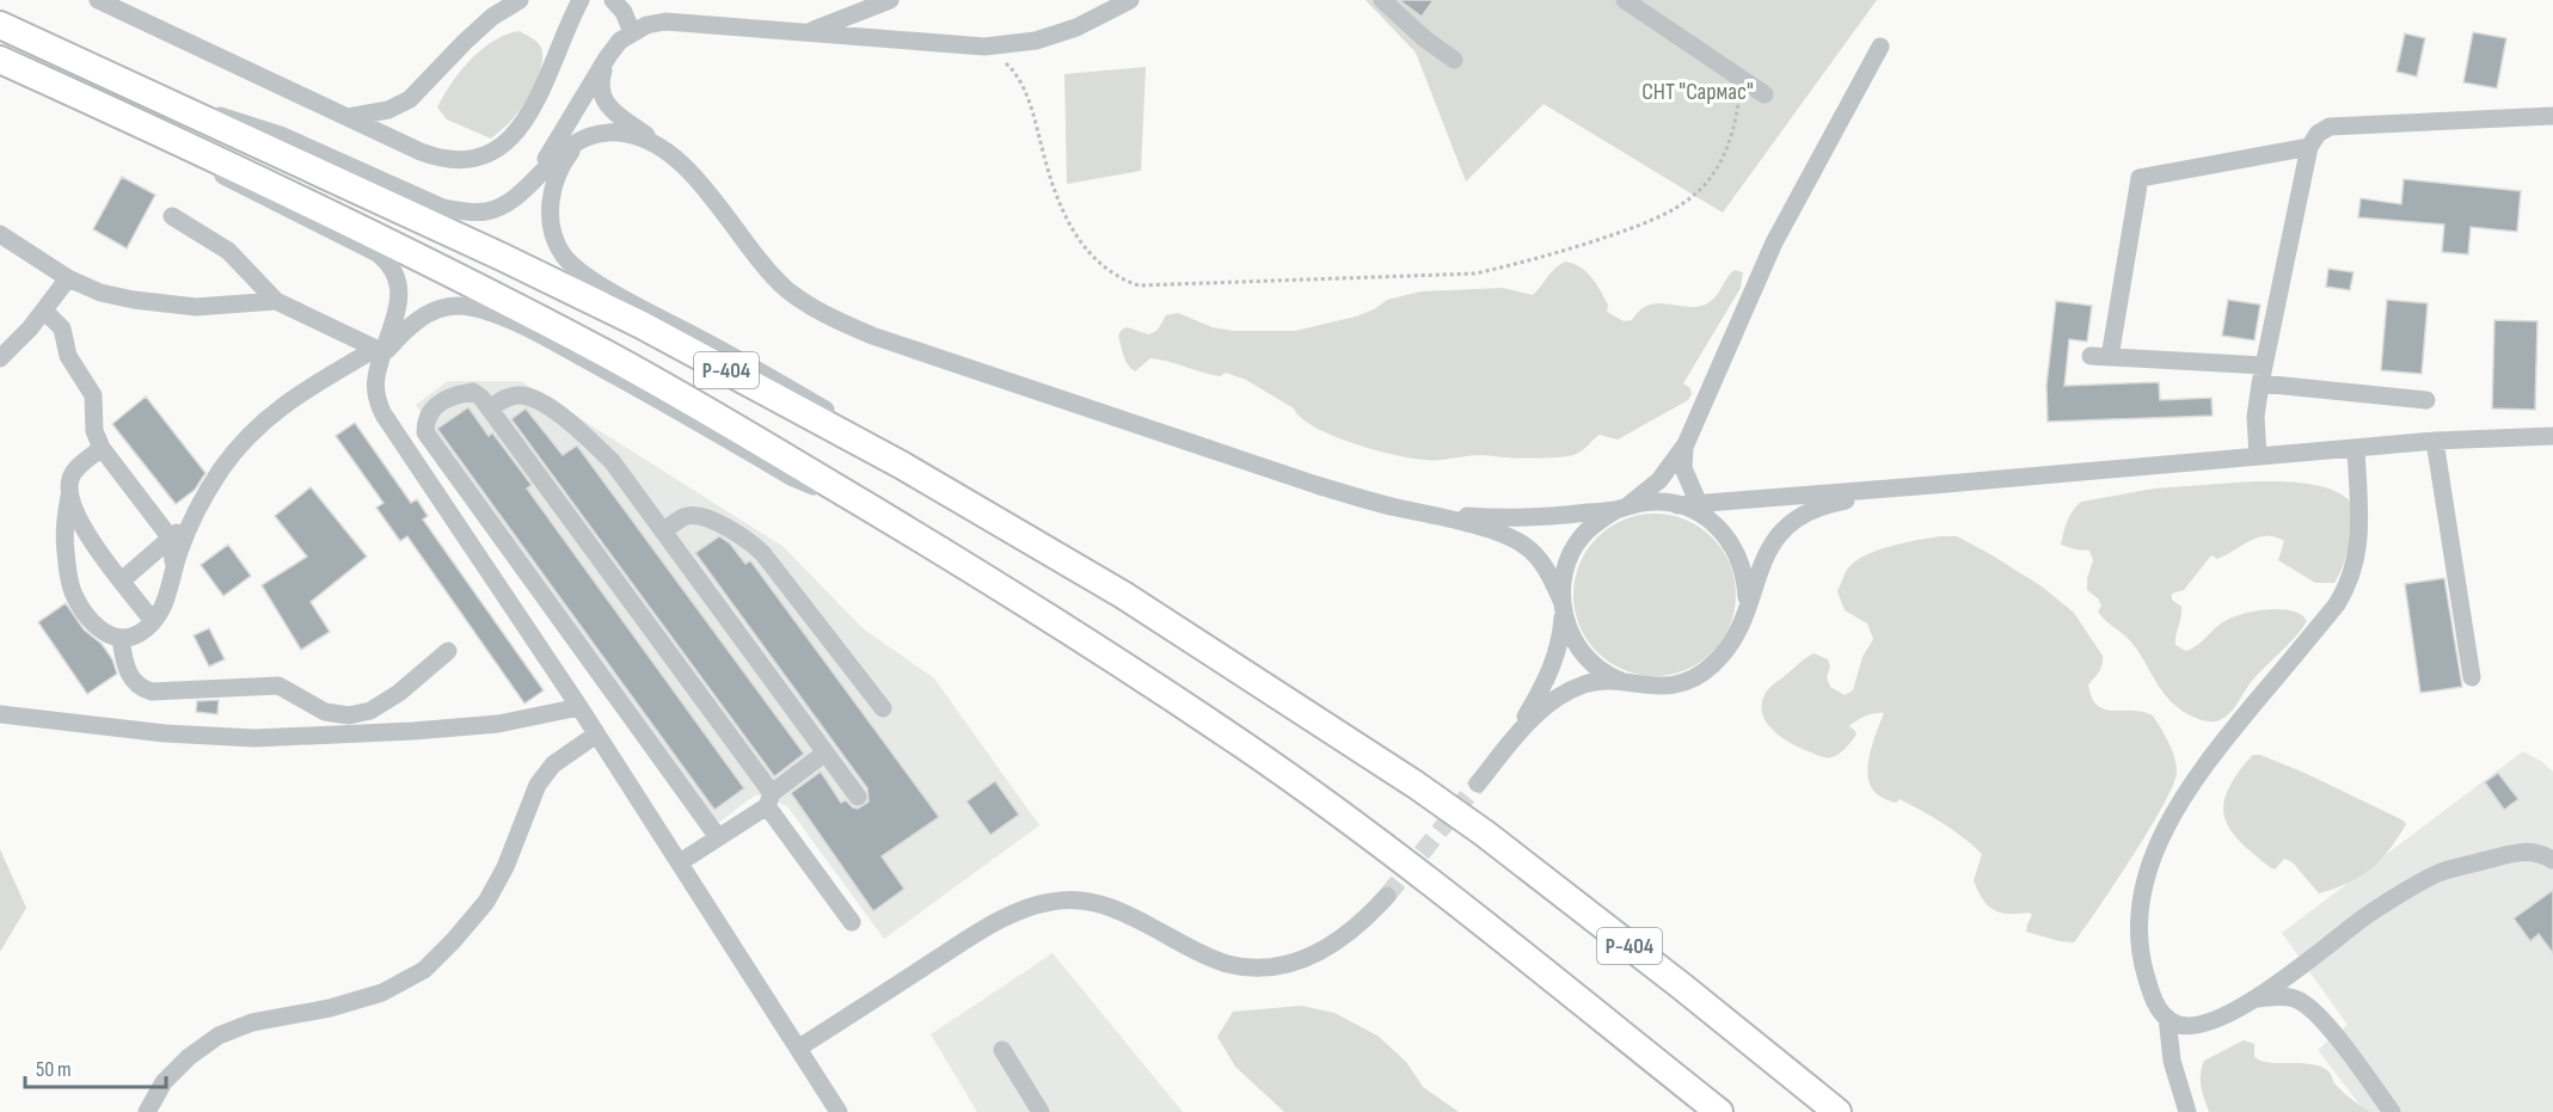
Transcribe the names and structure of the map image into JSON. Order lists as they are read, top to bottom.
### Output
{
  "streets": {
    "highway": ["Р-404"]
  },
  "parks": ["СНТ \"Сармас\""],
  "scale_bar": "50 m"
}
